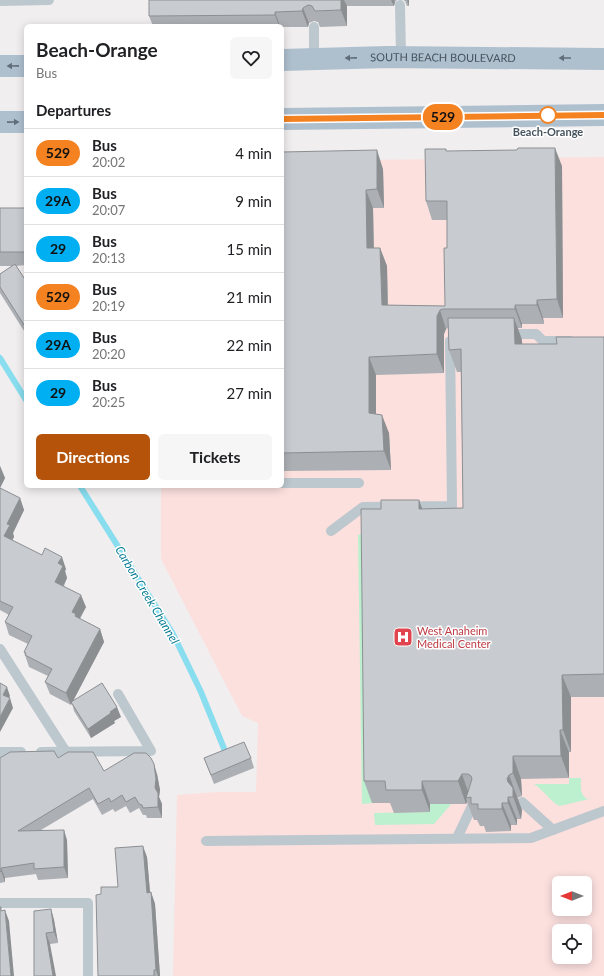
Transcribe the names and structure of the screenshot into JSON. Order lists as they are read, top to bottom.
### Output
{
  "streets": {
    "main road": ["SOUTH BEACH BOULEVARD"]
  },
  "water": ["Carbon Creek Channel"],
  "places": {
    "other": ["Beach-Orange"],
    "hospital": ["West Anaheim Medical Center"]
  },
  "lines": ["bus line 529"],
  "north": "left",
  "page": {
    "on_map": "529",
    "heading": [
      ["Beach-Orange", "Bus"],
      "Departures"
    ],
    "list": [
      {
        "mark": "529",
        "name": "Bus",
        "note": "20:02",
        "value": "4 min"
      },
      {
        "mark": "29A",
        "name": "Bus",
        "note": "20:07",
        "value": "9 min"
      },
      {
        "mark": "29",
        "name": "Bus",
        "note": "20:13",
        "value": "15 min"
      },
      {
        "mark": "529",
        "name": "Bus",
        "note": "20:19",
        "value": "21 min"
      },
      {
        "mark": "29A",
        "name": "Bus",
        "note": "20:20",
        "value": "22 min"
      },
      {
        "mark": "29",
        "name": "Bus",
        "note": "20:25",
        "value": "27 min"
      }
    ],
    "buttons": ["Directions", "Tickets"]
  }
}
